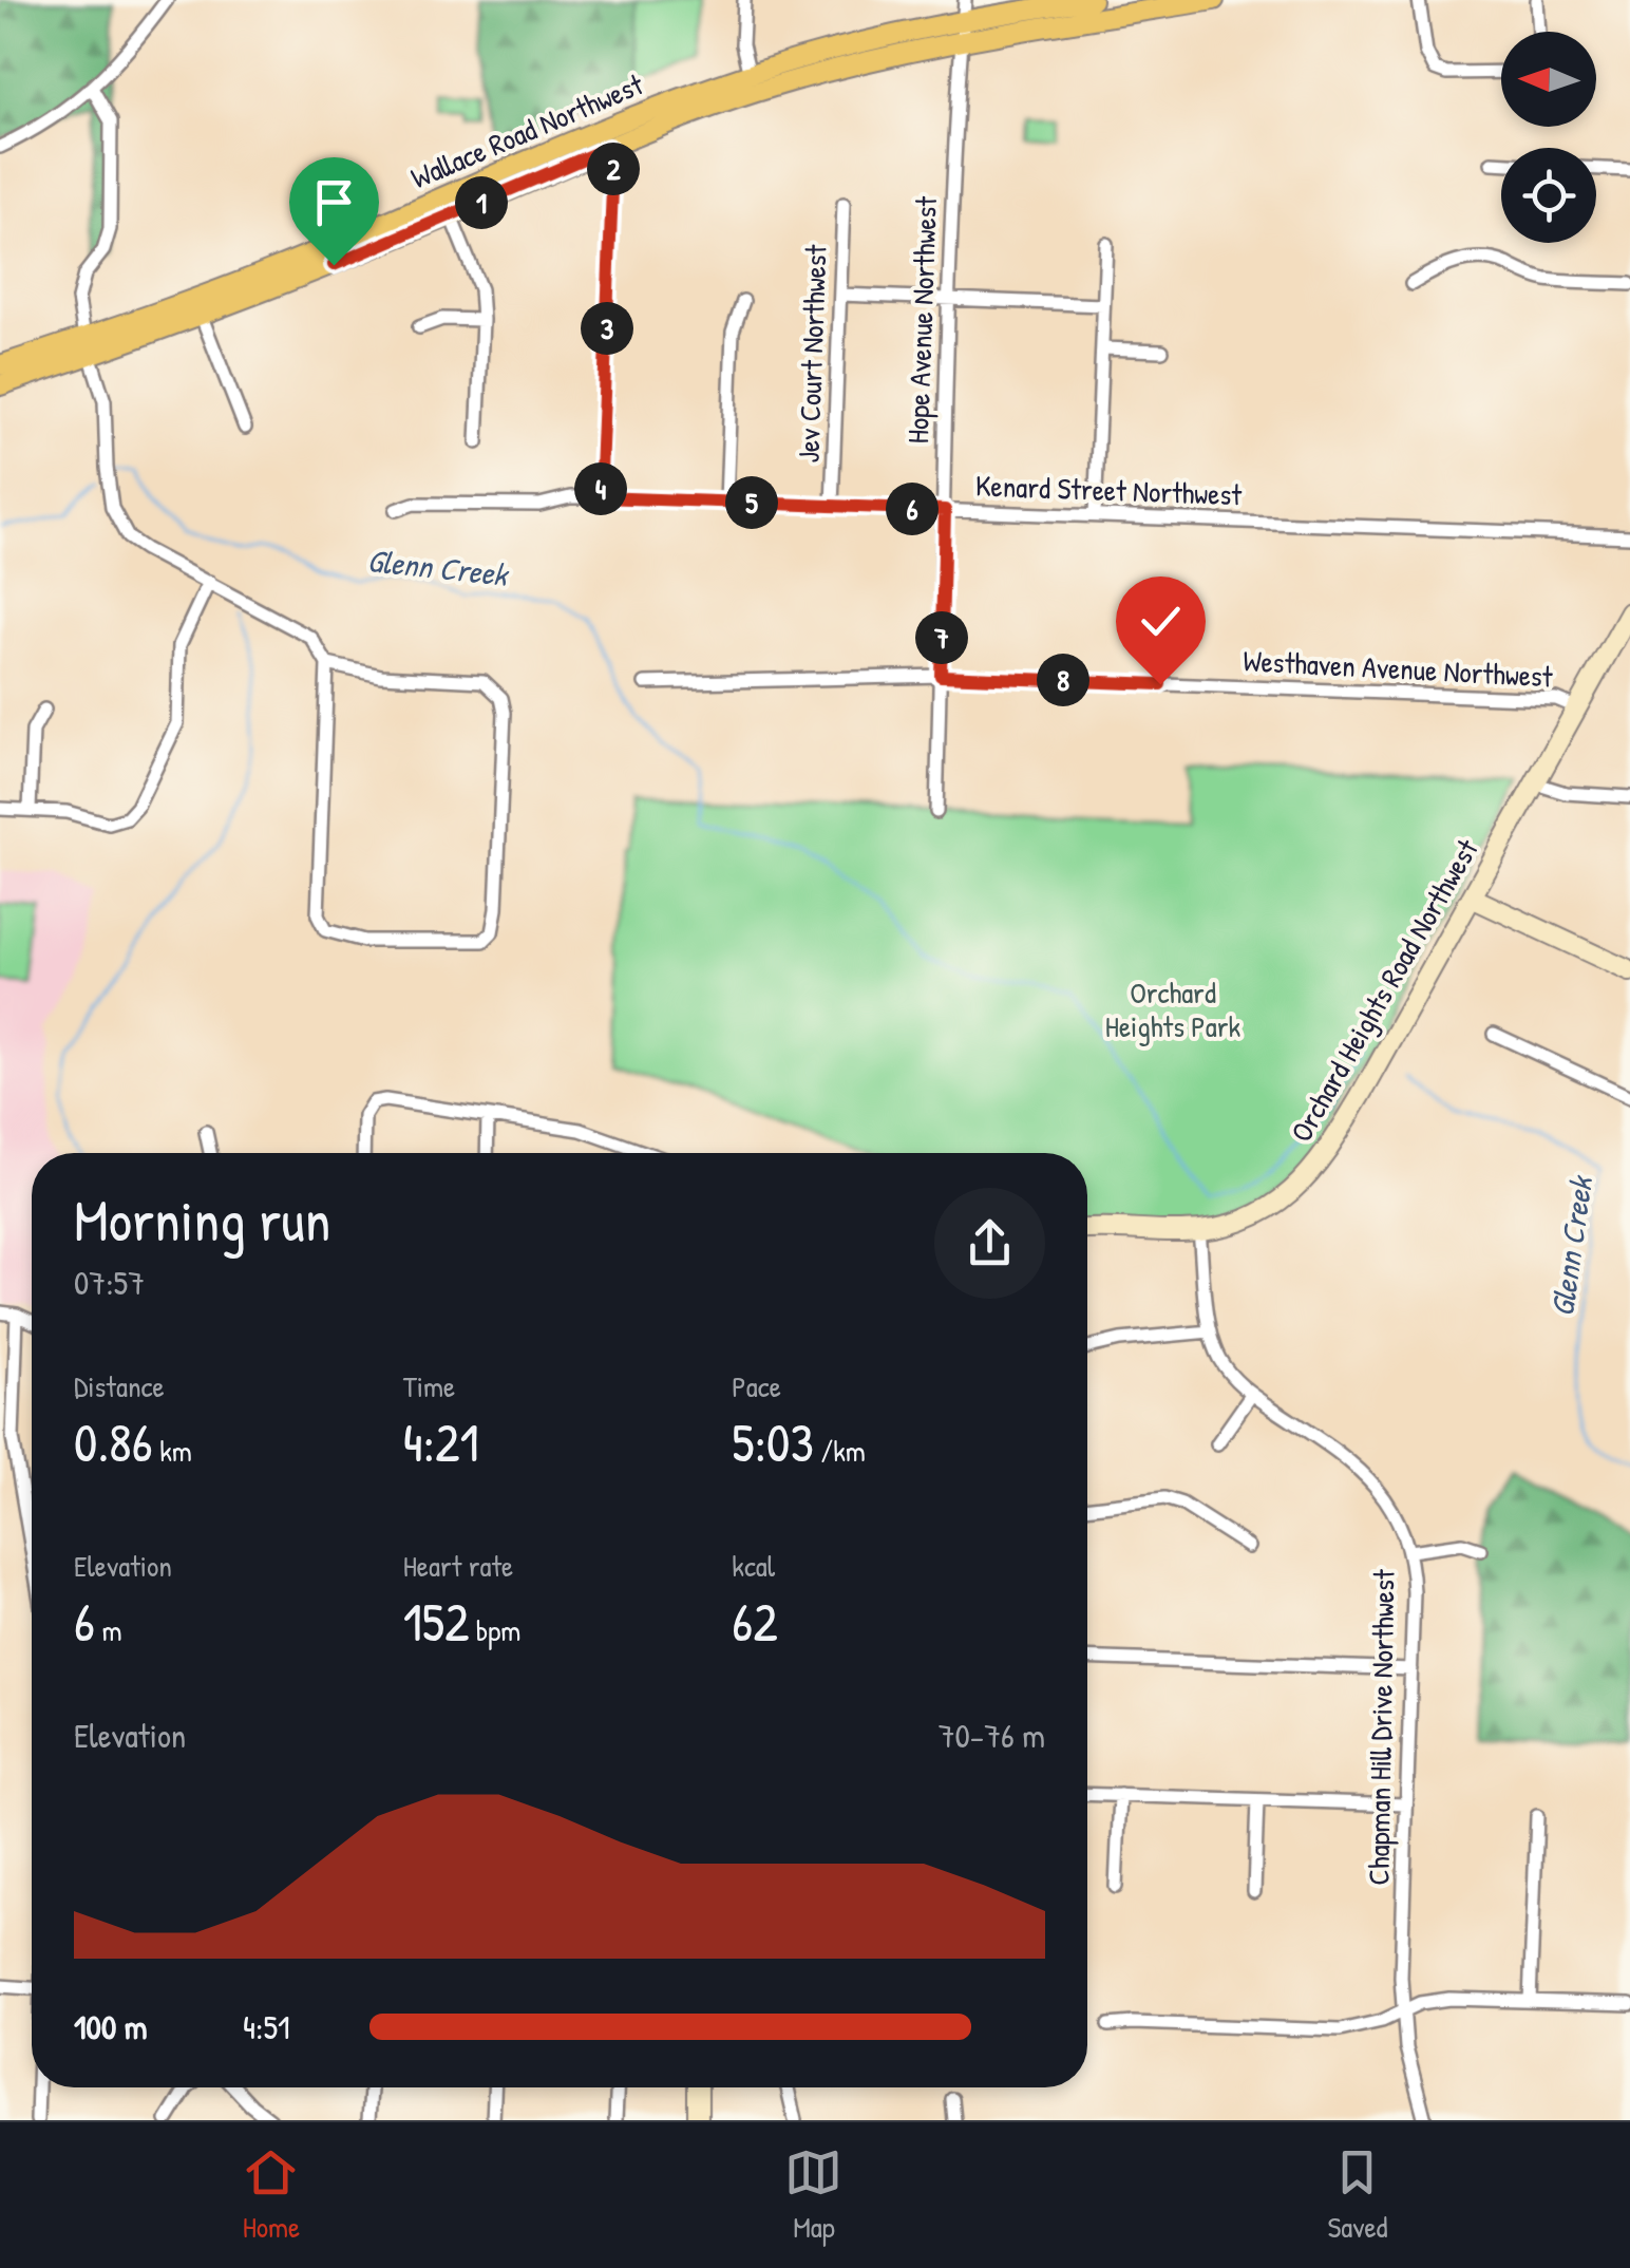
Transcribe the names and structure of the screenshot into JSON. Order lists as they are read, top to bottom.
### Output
{
  "streets": {
    "main road": ["Wallace Road Northwest", "Orchard Heights Road Northwest"],
    "street": [
      "Hope Avenue Northwest",
      "Jev Court Northwest",
      "Kenard Street Northwest",
      "Westhaven Avenue Northwest",
      "Chapman Hill Drive Northwest"
    ]
  },
  "crossings": [
    ["Wallace Road Northwest", "Hope Avenue Northwest"],
    ["Hope Avenue Northwest", "Kenard Street Northwest"],
    ["Hope Avenue Northwest", "Westhaven Avenue Northwest"],
    ["Jev Court Northwest", "Kenard Street Northwest"],
    ["Westhaven Avenue Northwest", "Orchard Heights Road Northwest"],
    ["Orchard Heights Road Northwest", "Chapman Hill Drive Northwest"]
  ],
  "water": ["Glenn Creek"],
  "parks": ["Orchard Heights Park"],
  "north": "left",
  "page": {
    "pins": [
      "2",
      "1",
      "3",
      "4",
      "5",
      "6",
      "7",
      "8"
    ],
    "heading": ["Morning run", "07:57"],
    "stats": [
      ["Distance", "0.86 km"],
      ["Time", "4:21"],
      ["Pace", "5:03 /km"],
      ["Elevation", "6 m"],
      ["Heart rate", "152 bpm"],
      ["kcal", "62"]
    ],
    "chart": ["Elevation", "70–76 m"],
    "list": [
      {
        "name": "100 m",
        "note": "4:51"
      }
    ],
    "tabs": ["Home", "Map", "Saved"]
  }
}
